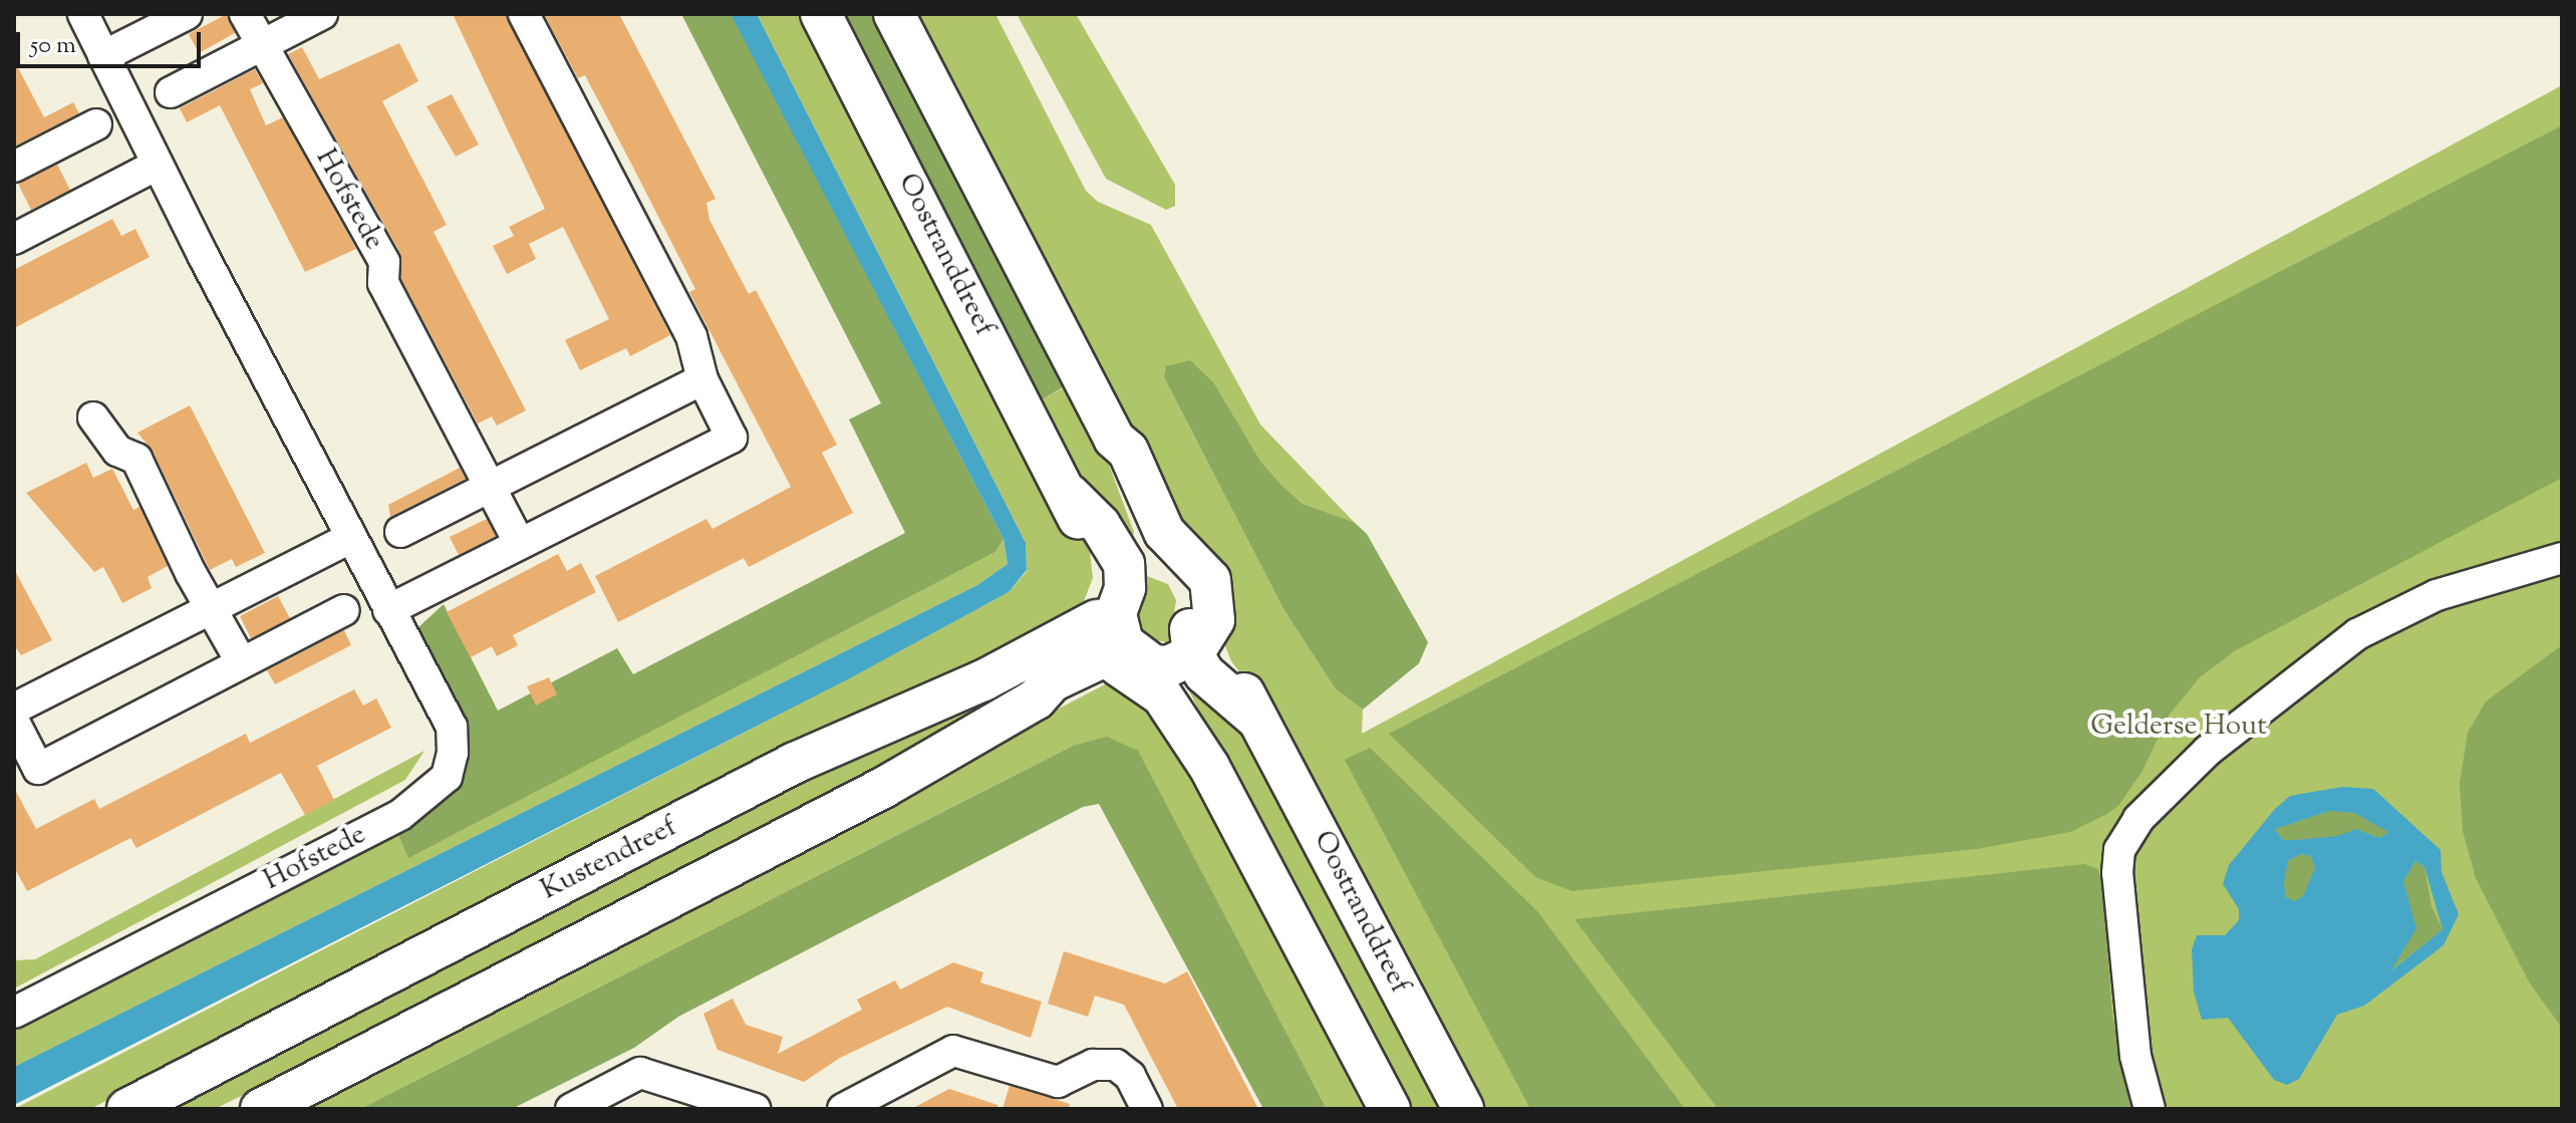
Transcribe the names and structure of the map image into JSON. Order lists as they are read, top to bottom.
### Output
{
  "streets": {
    "main road": ["Oostranddreef", "Kustendreef"],
    "street": ["Hofstede"]
  },
  "crossings": [
    ["Oostranddreef", "Kustendreef"]
  ],
  "parks": ["Gelderse Hout"],
  "scale_bar": "50 m"
}
